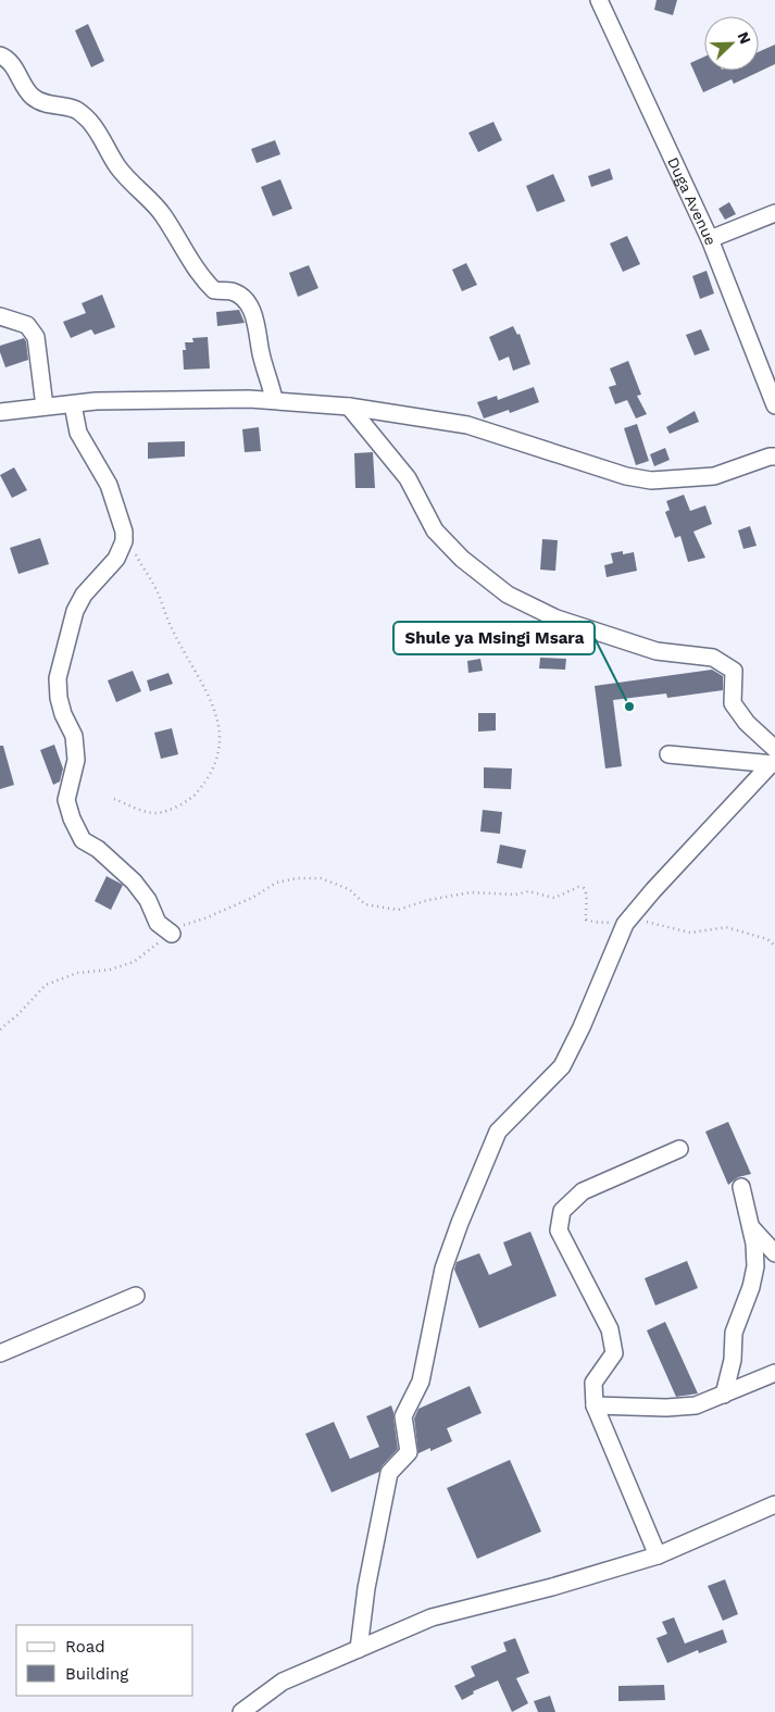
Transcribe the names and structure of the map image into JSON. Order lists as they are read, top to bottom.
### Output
{
  "streets": {
    "street": ["Duga Avenue"]
  },
  "places": ["Shule ya Msingi Msara"],
  "legend": ["Road", "Building"],
  "north": "top right"
}
